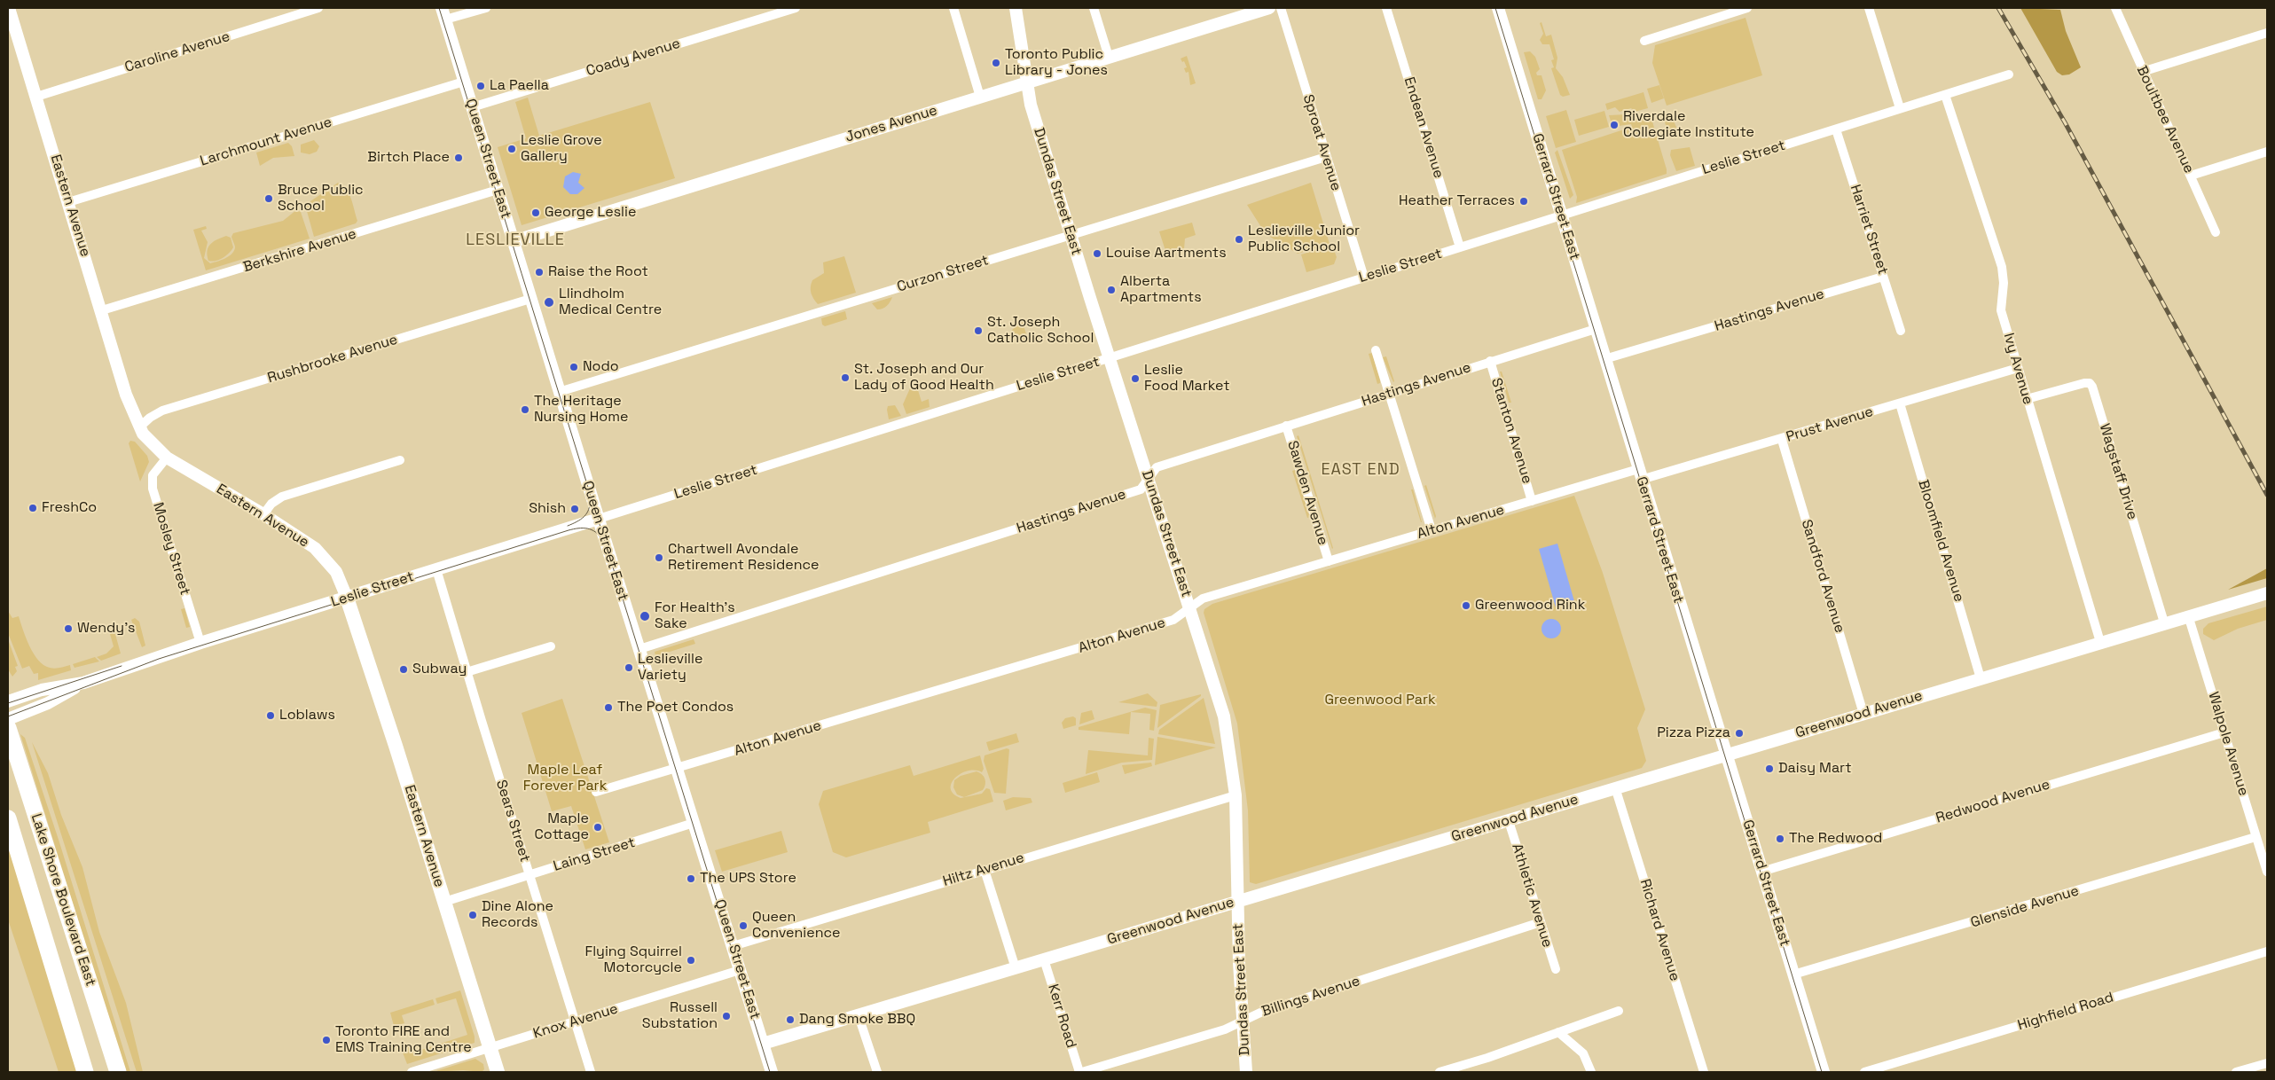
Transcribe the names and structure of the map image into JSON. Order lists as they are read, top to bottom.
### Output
{
  "streets": {
    "highway": ["Lake Shore Boulevard East"],
    "main road": [
      "Jones Avenue",
      "Leslie Street",
      "Queen Street East",
      "Dundas Street East",
      "Gerrard Street East",
      "Eastern Avenue",
      "Greenwood Avenue"
    ],
    "street": [
      "Caroline Avenue",
      "Coady Avenue",
      "Boultbee Avenue",
      "Endean Avenue",
      "Larchmount Avenue",
      "Sproat Avenue",
      "Harriet Street",
      "Berkshire Avenue",
      "Curzon Street",
      "Hastings Avenue",
      "Rushbrooke Avenue",
      "Ivy Avenue",
      "Prust Avenue",
      "Stanton Avenue",
      "Wagstaff Drive",
      "Sawden Avenue",
      "Alton Avenue",
      "Bloomfield Avenue",
      "Mosley Street",
      "Sandford Avenue",
      "Walpole Avenue",
      "Redwood Avenue",
      "Sears Street",
      "Laing Street",
      "Hiltz Avenue",
      "Athletic Avenue",
      "Glenside Avenue",
      "Richard Avenue",
      "Billings Avenue",
      "Highfield Road",
      "Kerr Road",
      "Knox Avenue"
    ]
  },
  "crossings": [
    ["Caroline Avenue", "Eastern Avenue"],
    ["Coady Avenue", "Queen Street East"],
    ["Jones Avenue", "Queen Street East"],
    ["Jones Avenue", "Dundas Street East"],
    ["Endean Avenue", "Leslie Street"],
    ["Larchmount Avenue", "Queen Street East"],
    ["Larchmount Avenue", "Eastern Avenue"],
    ["Sproat Avenue", "Leslie Street"],
    ["Sproat Avenue", "Curzon Street"],
    ["Leslie Street", "Queen Street East"],
    ["Leslie Street", "Dundas Street East"],
    ["Leslie Street", "Gerrard Street East"],
    ["Leslie Street", "Eastern Avenue"],
    ["Leslie Street", "Harriet Street"],
    ["Leslie Street", "Ivy Avenue"],
    ["Leslie Street", "Mosley Street"],
    ["Leslie Street", "Sears Street"],
    ["Queen Street East", "Berkshire Avenue"],
    ["Queen Street East", "Curzon Street"],
    ["Queen Street East", "Hastings Avenue"],
    ["Queen Street East", "Rushbrooke Avenue"],
    ["Queen Street East", "Alton Avenue"],
    ["Queen Street East", "Greenwood Avenue"],
    ["Queen Street East", "Laing Street"],
    ["Queen Street East", "Hiltz Avenue"],
    ["Queen Street East", "Knox Avenue"],
    ["Dundas Street East", "Curzon Street"],
    ["Dundas Street East", "Hastings Avenue"],
    ["Dundas Street East", "Alton Avenue"],
    ["Dundas Street East", "Greenwood Avenue"],
    ["Dundas Street East", "Hiltz Avenue"],
    ["Dundas Street East", "Billings Avenue"],
    ["Gerrard Street East", "Hastings Avenue"],
    ["Gerrard Street East", "Prust Avenue"],
    ["Gerrard Street East", "Alton Avenue"],
    ["Gerrard Street East", "Greenwood Avenue"],
    ["Gerrard Street East", "Redwood Avenue"],
    ["Gerrard Street East", "Glenside Avenue"],
    ["Eastern Avenue", "Berkshire Avenue"],
    ["Eastern Avenue", "Rushbrooke Avenue"],
    ["Eastern Avenue", "Mosley Street"],
    ["Eastern Avenue", "Laing Street"],
    ["Eastern Avenue", "Knox Avenue"],
    ["Harriet Street", "Hastings Avenue"],
    ["Hastings Avenue", "Stanton Avenue"],
    ["Hastings Avenue", "Sawden Avenue"],
    ["Ivy Avenue", "Prust Avenue"],
    ["Ivy Avenue", "Wagstaff Drive"],
    ["Ivy Avenue", "Greenwood Avenue"],
    ["Prust Avenue", "Alton Avenue"],
    ["Prust Avenue", "Bloomfield Avenue"],
    ["Prust Avenue", "Sandford Avenue"],
    ["Stanton Avenue", "Alton Avenue"],
    ["Wagstaff Drive", "Greenwood Avenue"],
    ["Sawden Avenue", "Alton Avenue"],
    ["Bloomfield Avenue", "Greenwood Avenue"],
    ["Sandford Avenue", "Greenwood Avenue"],
    ["Greenwood Avenue", "Walpole Avenue"],
    ["Greenwood Avenue", "Athletic Avenue"],
    ["Greenwood Avenue", "Richard Avenue"],
    ["Greenwood Avenue", "Kerr Road"],
    ["Walpole Avenue", "Redwood Avenue"],
    ["Walpole Avenue", "Glenside Avenue"],
    ["Sears Street", "Laing Street"],
    ["Sears Street", "Knox Avenue"],
    ["Athletic Avenue", "Billings Avenue"],
    ["Billings Avenue", "Kerr Road"]
  ],
  "districts": ["LESLIEVILLE", "EAST END"],
  "parks": ["Greenwood Park", "Maple Leaf Forever Park"],
  "places": [
    "Toronto Public Library - Jones",
    "La Paella",
    "Riverdale Collegiate Institute",
    "Leslie Grove Gallery",
    "Birtch Place",
    "Bruce Public School",
    "Heather Terraces",
    "George Leslie",
    "Leslieville Junior Public School",
    "Louise Aartments",
    "Raise the Root",
    "Alberta Apartments",
    "Llindholm Medical Centre",
    "St. Joseph Catholic School",
    "Nodo",
    "St. Joseph and Our Lady of Good Health",
    "Leslie Food Market",
    "The Heritage Nursing Home",
    "FreshCo",
    "Shish",
    "Chartwell Avondale Retirement Residence",
    "Greenwood Rink",
    "For Health's Sake",
    "Wendy's",
    "Leslieville Variety",
    "Subway",
    "The Poet Condos",
    "Loblaws",
    "Pizza Pizza",
    "Daisy Mart",
    "Maple Cottage",
    "The Redwood",
    "The UPS Store",
    "Dine Alone Records",
    "Queen Convenience",
    "Flying Squirrel Motorcycle",
    "Russell Substation",
    "Dang Smoke BBQ",
    "Toronto FIRE and EMS Training Centre"
  ]
}
